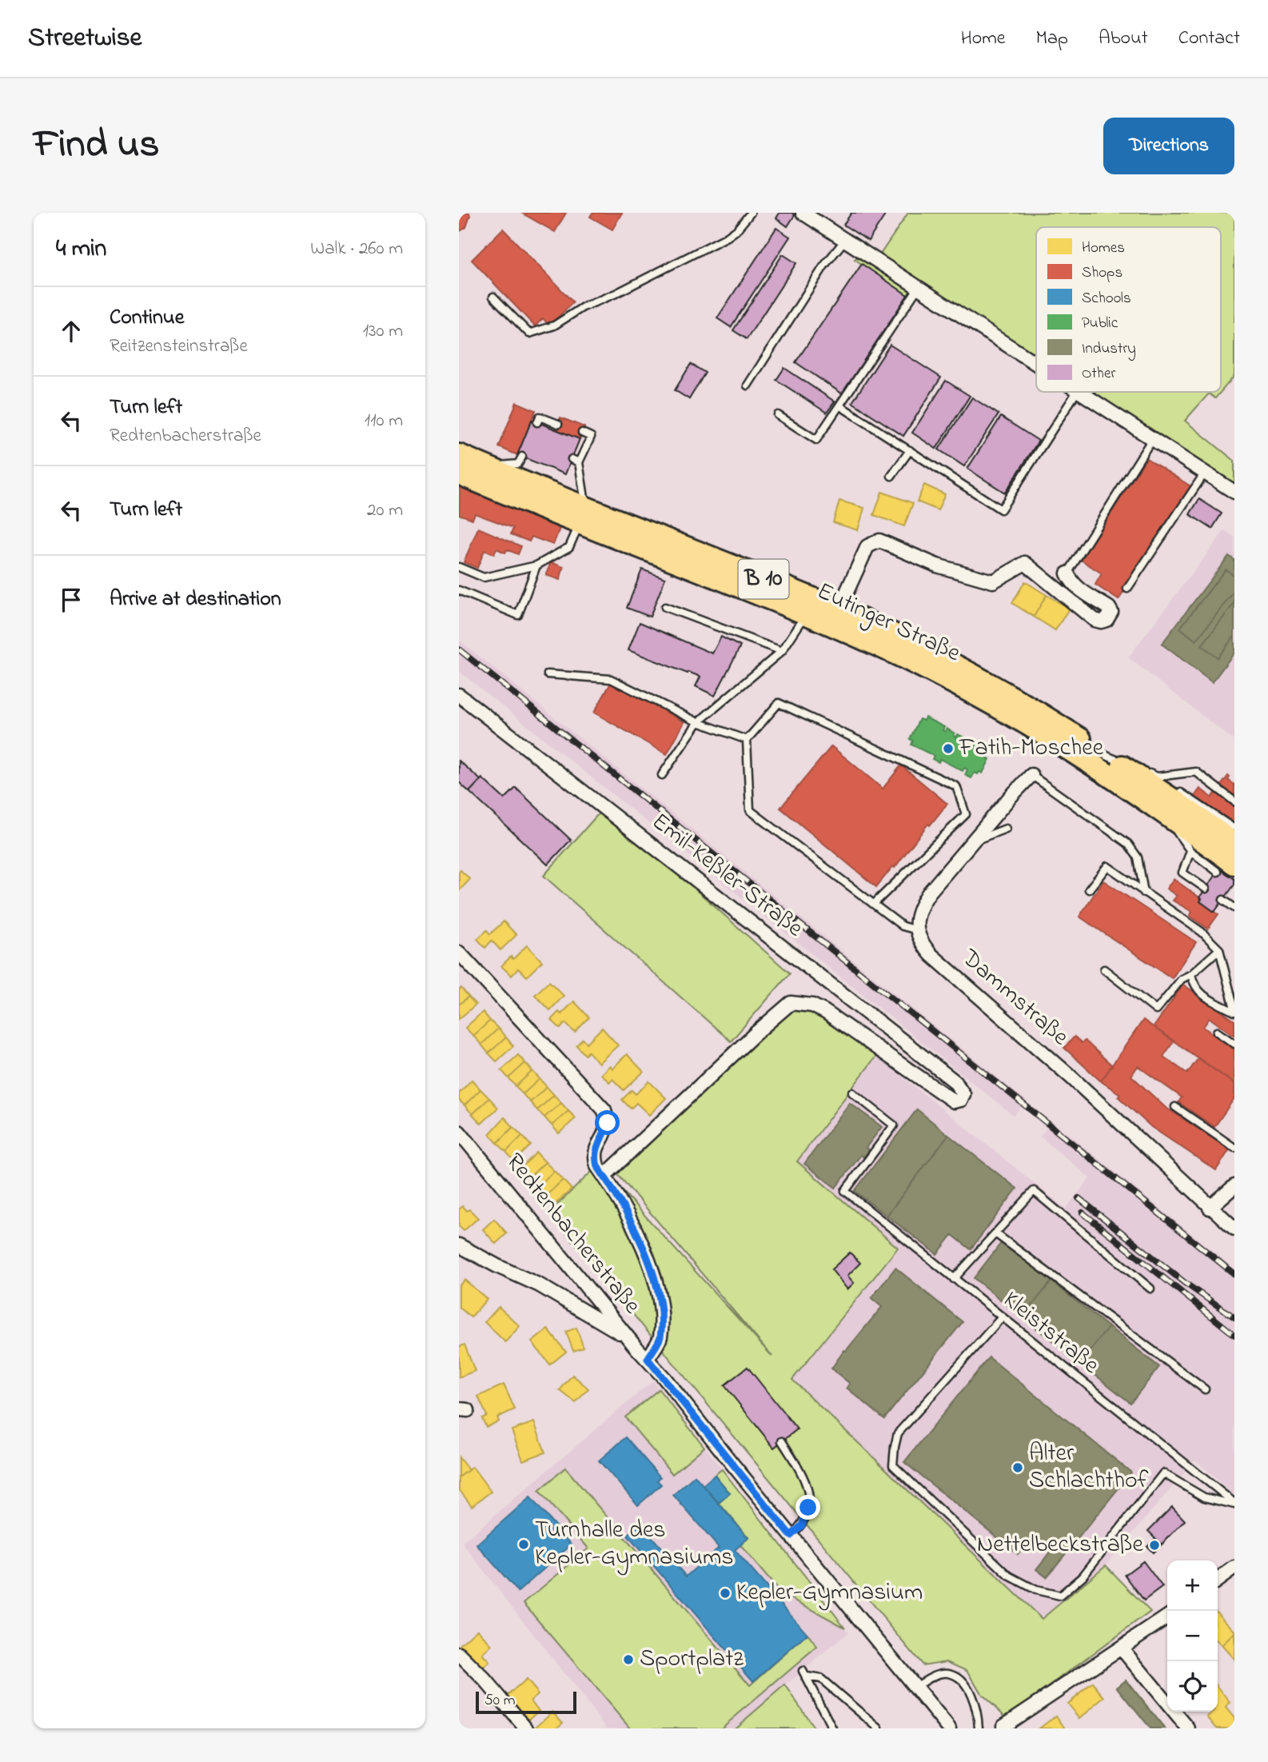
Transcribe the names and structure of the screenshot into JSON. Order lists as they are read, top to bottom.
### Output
{
  "streets": {
    "main road": ["B 10", "Eutinger Straße"],
    "street": ["Emil-Keßler-Straße", "Dammstraße", "Redtenbacherstraße"],
    "lane": ["Kleiststraße"]
  },
  "places": [
    "Fatih-Moschee",
    "Alter Schlachthof",
    "Turnhalle des Kepler-Gymnasiums",
    "Nettelbeckstraße",
    "Kepler-Gymnasium",
    "Sportplatz"
  ],
  "legend": [
    "Homes",
    "Shops",
    "Schools",
    "Public",
    "Industry",
    "Other"
  ],
  "scale_bar": "50 m",
  "page": {
    "header": "Streetwise",
    "nav": [
      "Home",
      "Map",
      "About",
      "Contact"
    ],
    "title": "Find us",
    "buttons": "Directions",
    "heading": ["4 min", "Walk · 260 m"],
    "list": [
      ["Continue", "Reitzensteinstraße", "130 m"],
      ["Turn left", "Redtenbacherstraße", "110 m"],
      ["Turn left", "20 m"],
      "Arrive at destination"
    ],
    "map_buttons": ["+", "−"],
    "scale": "50 m"
  }
}
